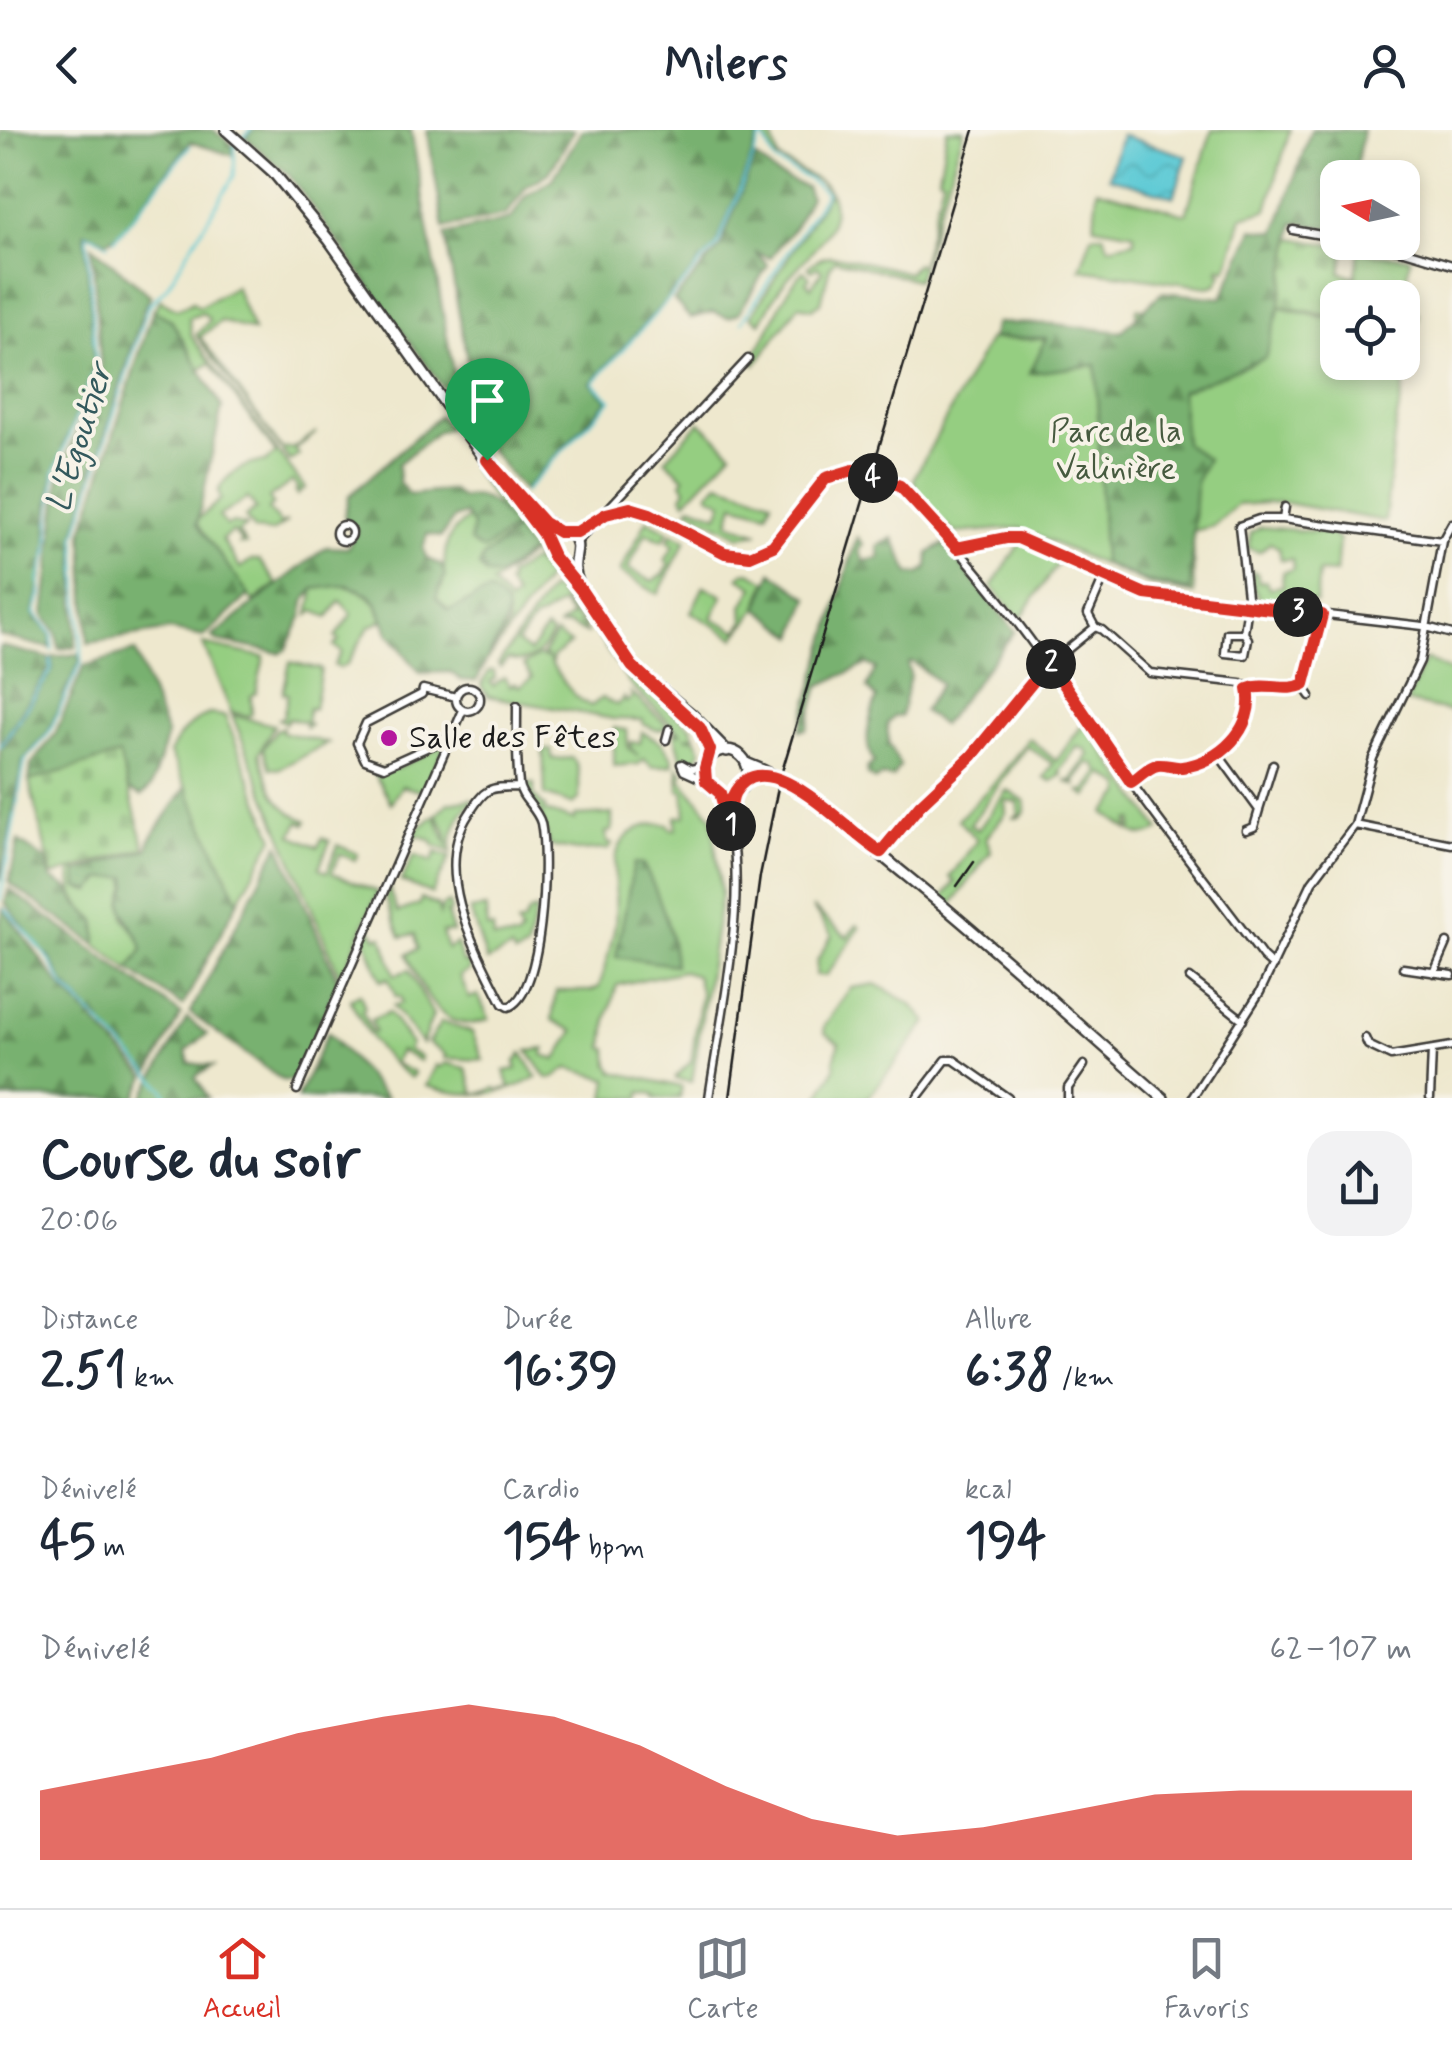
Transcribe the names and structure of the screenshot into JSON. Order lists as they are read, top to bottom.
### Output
{
  "water": ["L'Egoutier"],
  "parks": ["Parc de la Valinière"],
  "places": ["Salle des Fêtes"],
  "north": "left",
  "page": {
    "header": "Milers",
    "pins": [
      "4",
      "3",
      "2",
      "1"
    ],
    "heading": ["Course du soir", "20:06"],
    "stats": [
      ["Distance", "2.51 km"],
      ["Durée", "16:39"],
      ["Allure", "6:38 /km"],
      ["Dénivelé", "45 m"],
      ["Cardio", "154 bpm"],
      ["kcal", "194"]
    ],
    "chart": ["Dénivelé", "62–107 m"],
    "tabs": ["Accueil", "Carte", "Favoris"]
  }
}
